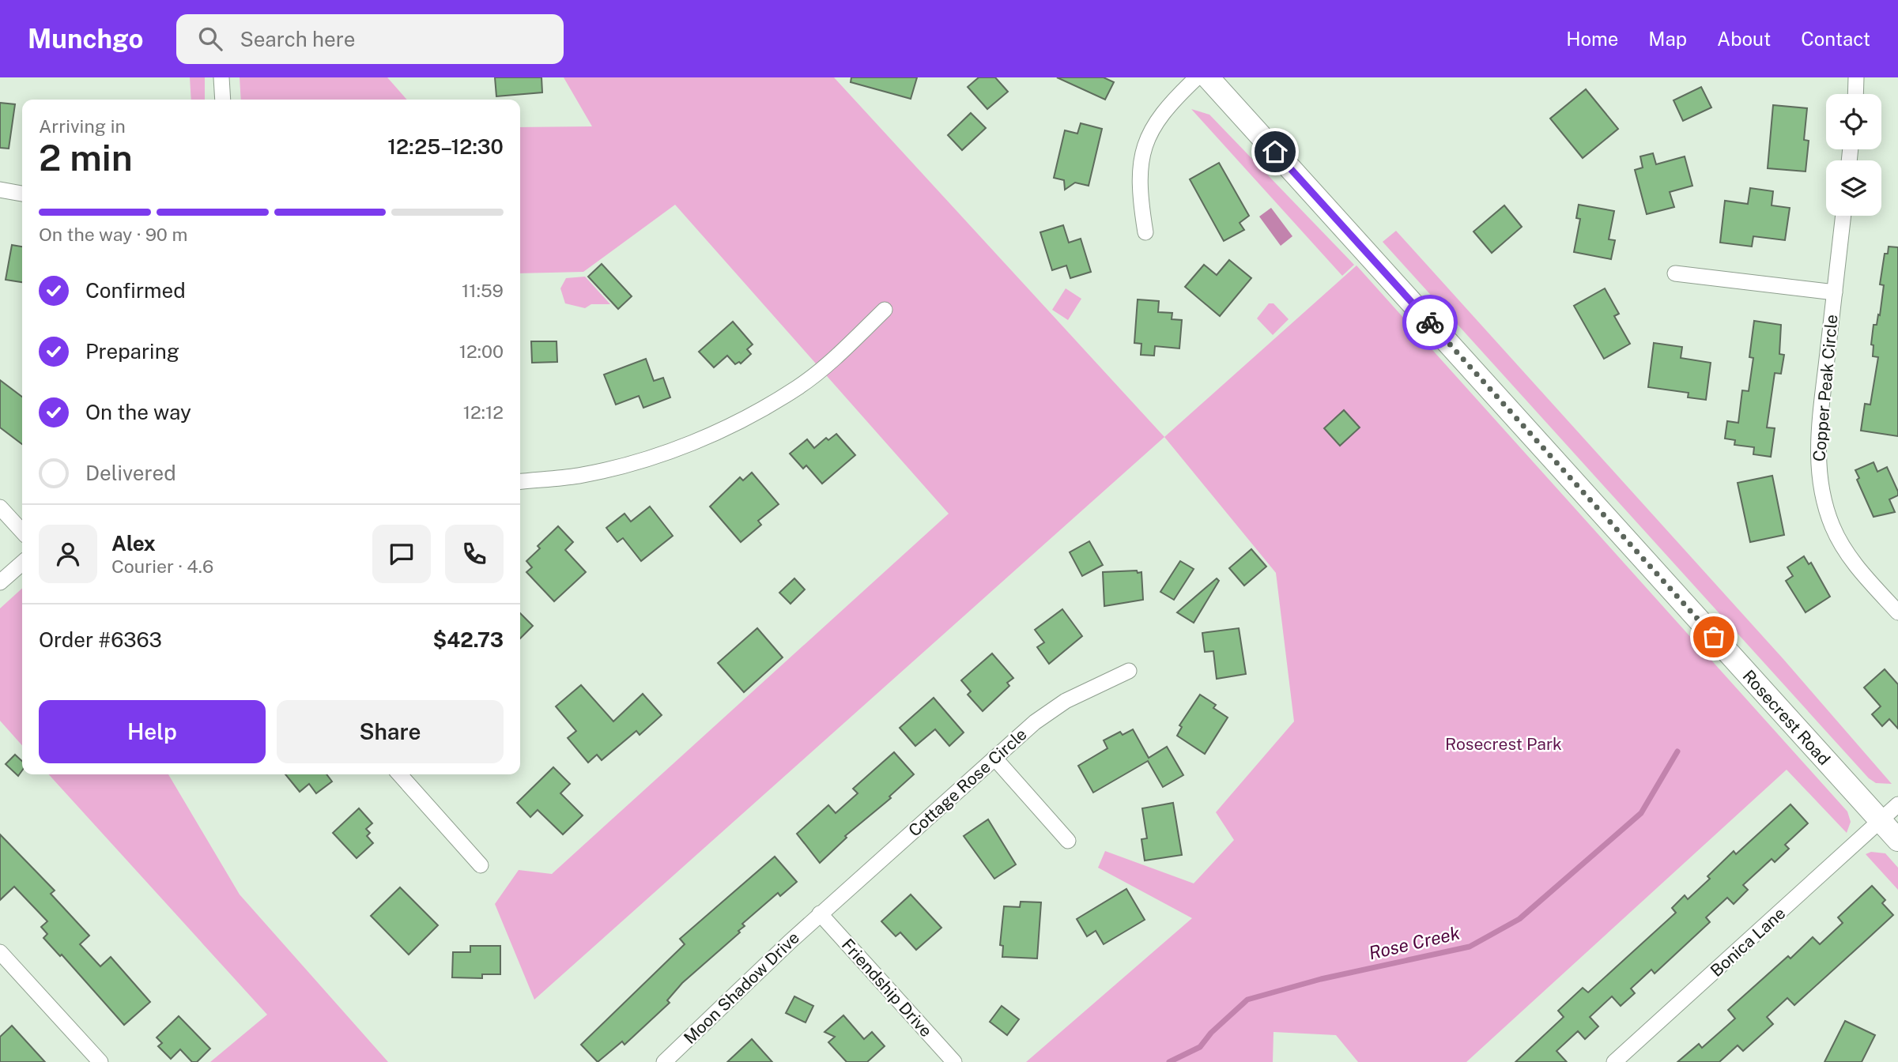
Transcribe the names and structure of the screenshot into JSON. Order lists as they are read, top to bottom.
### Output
{
  "streets": {
    "main road": ["Rosecrest Road"],
    "street": [
      "Copper Peak Circle",
      "Cottage Rose Circle",
      "Bonica Lane",
      "Moon Shadow Drive",
      "Friendship Drive"
    ]
  },
  "crossings": [
    ["Rosecrest Road", "Bonica Lane"],
    ["Cottage Rose Circle", "Moon Shadow Drive"],
    ["Cottage Rose Circle", "Friendship Drive"],
    ["Moon Shadow Drive", "Friendship Drive"]
  ],
  "water": ["Rose Creek"],
  "parks": ["Rosecrest Park"],
  "page": {
    "header": "Munchgo",
    "search": "Search here",
    "nav": [
      "Home",
      "Map",
      "About",
      "Contact"
    ],
    "heading": ["2 min", "Arriving in", "12:25–12:30"],
    "panel": [
      "Alex",
      "Courier · 4.6",
      "Order #6363",
      "$42.73"
    ],
    "bar": "On the way · 90 m",
    "list": [
      ["Confirmed", "11:59"],
      ["Preparing", "12:00"],
      ["On the way", "12:12"],
      "Delivered"
    ],
    "buttons": ["Help", "Share"]
  }
}
